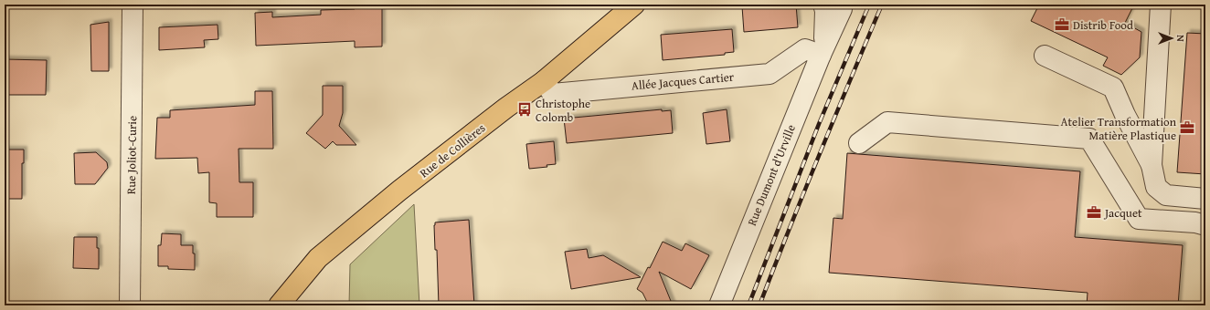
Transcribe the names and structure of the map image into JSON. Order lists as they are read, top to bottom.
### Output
{
  "streets": {
    "main road": ["Rue de Collières"],
    "street": ["Allée Jacques Cartier", "Rue Joliot-Curie", "Rue Dumont d'Urville"]
  },
  "crossings": [
    ["Allée Jacques Cartier", "Rue de Collières"],
    ["Allée Jacques Cartier", "Rue Dumont d'Urville"]
  ],
  "places": {
    "office": ["Distrib Food", "Atelier Transformation Matière Plastique", "Jacquet"],
    "bus stop": ["Christophe Colomb"]
  },
  "north": "right"
}
